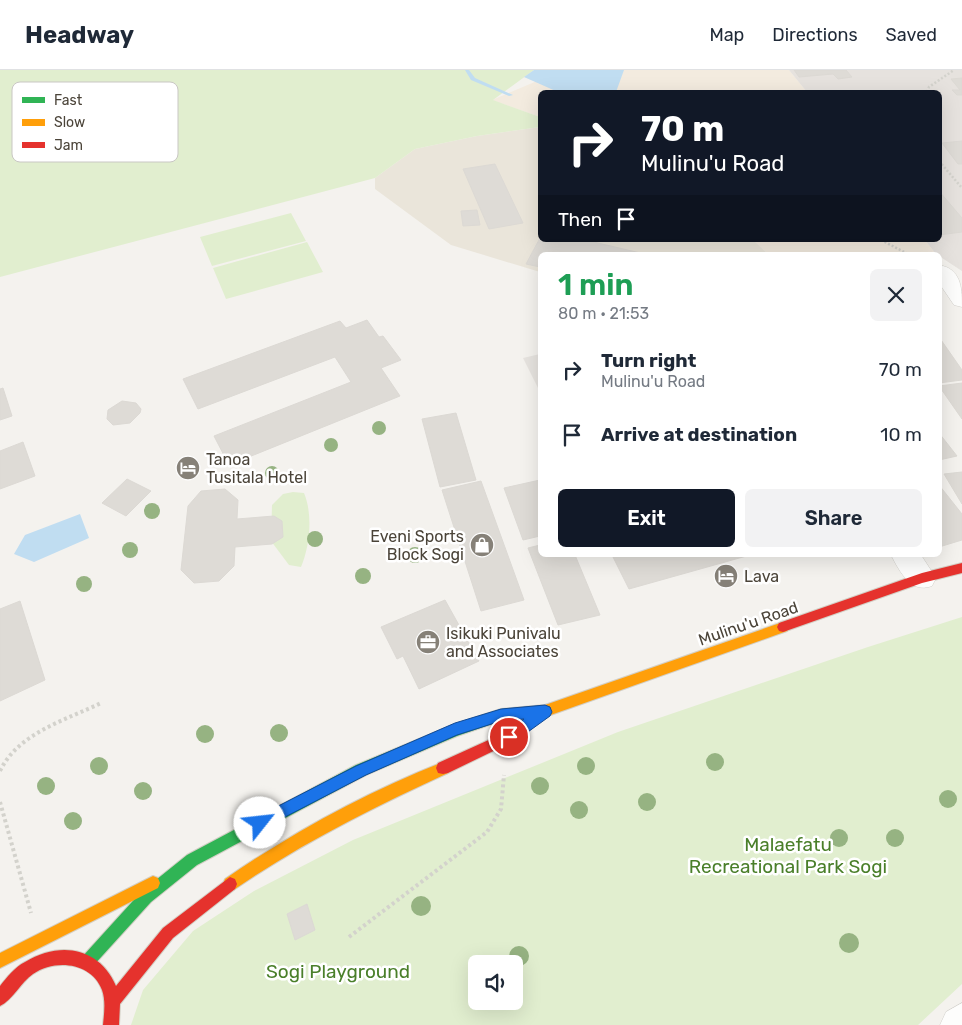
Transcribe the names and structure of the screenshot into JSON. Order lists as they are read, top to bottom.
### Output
{
  "streets": {
    "main road": ["Mulinu'u Road"]
  },
  "parks": ["Malaefatu Recreational Park Sogi", "Sogi Playground"],
  "places": {
    "hotel": ["Tanoa Tusitala Hotel", "Lava"],
    "shop": ["Eveni Sports Block Sogi"],
    "office": ["Isikuki Punivalu and Associates"]
  },
  "legend": ["Fast", "Slow", "Jam"],
  "page": {
    "header": "Headway",
    "nav": ["Map", "Directions", "Saved"],
    "turn": ["70 m", "Mulinu'u Road"],
    "then": "Then",
    "heading": ["1 min", "80 m · 21:53"],
    "list": [
      {
        "name": "Turn right",
        "note": "Mulinu'u Road",
        "value": "70 m"
      },
      {
        "name": "Arrive at destination",
        "value": "10 m"
      }
    ],
    "buttons": ["Exit", "Share"]
  }
}
